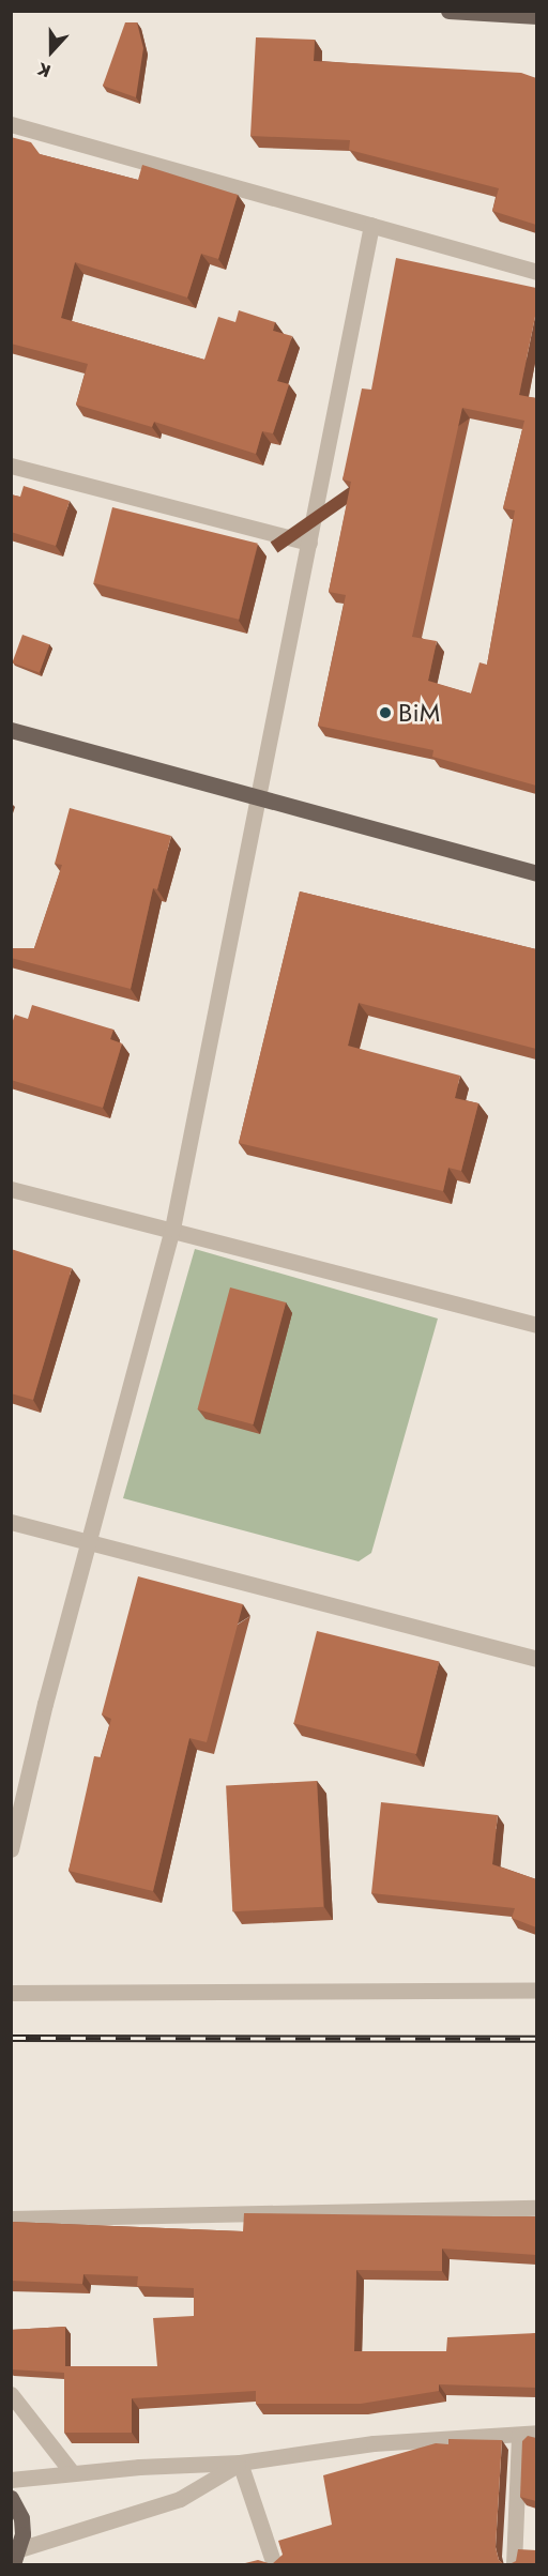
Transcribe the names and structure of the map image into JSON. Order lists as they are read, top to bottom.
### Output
{
  "places": ["BiM"],
  "north": "bottom"
}
